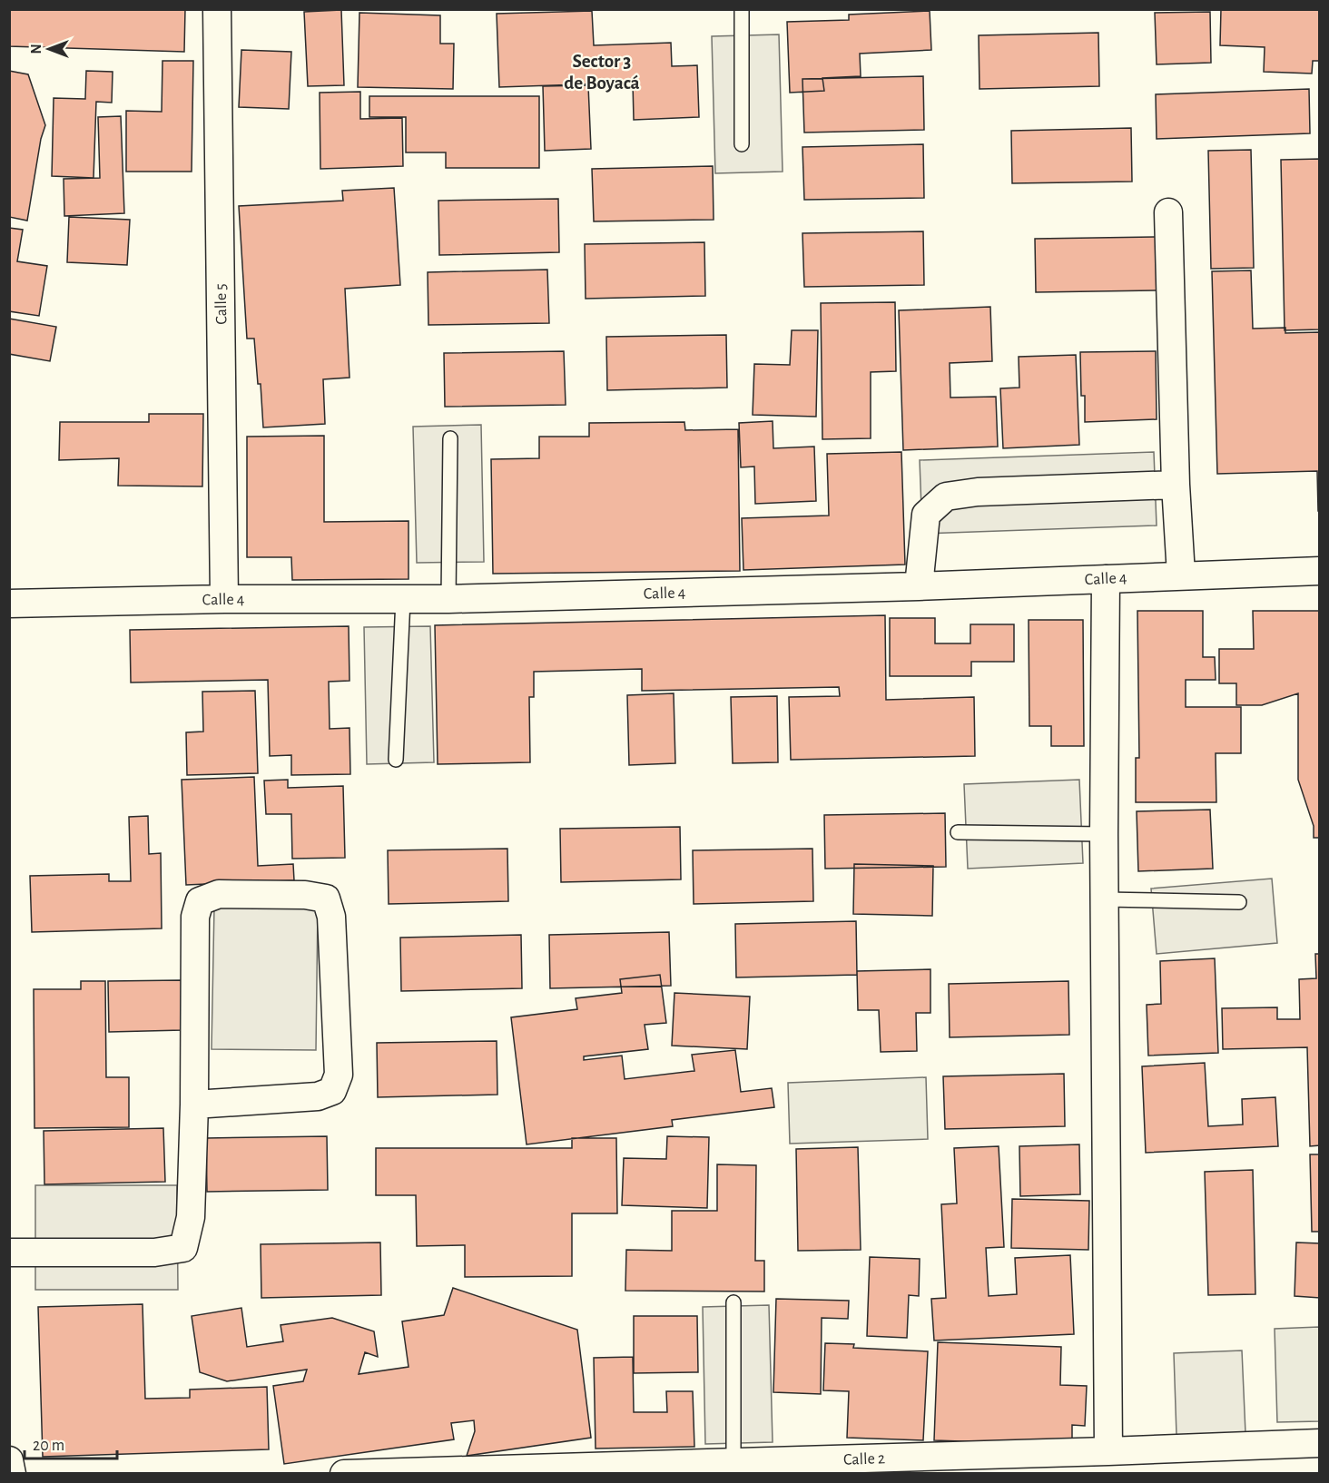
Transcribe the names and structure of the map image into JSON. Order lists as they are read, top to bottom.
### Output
{
  "streets": {
    "street": ["Calle 5", "Calle 4", "Calle 2"]
  },
  "crossings": [
    ["Calle 5", "Calle 4"]
  ],
  "districts": ["Sector 3 de Boyacá"],
  "scale_bar": "20 m",
  "north": "left"
}
